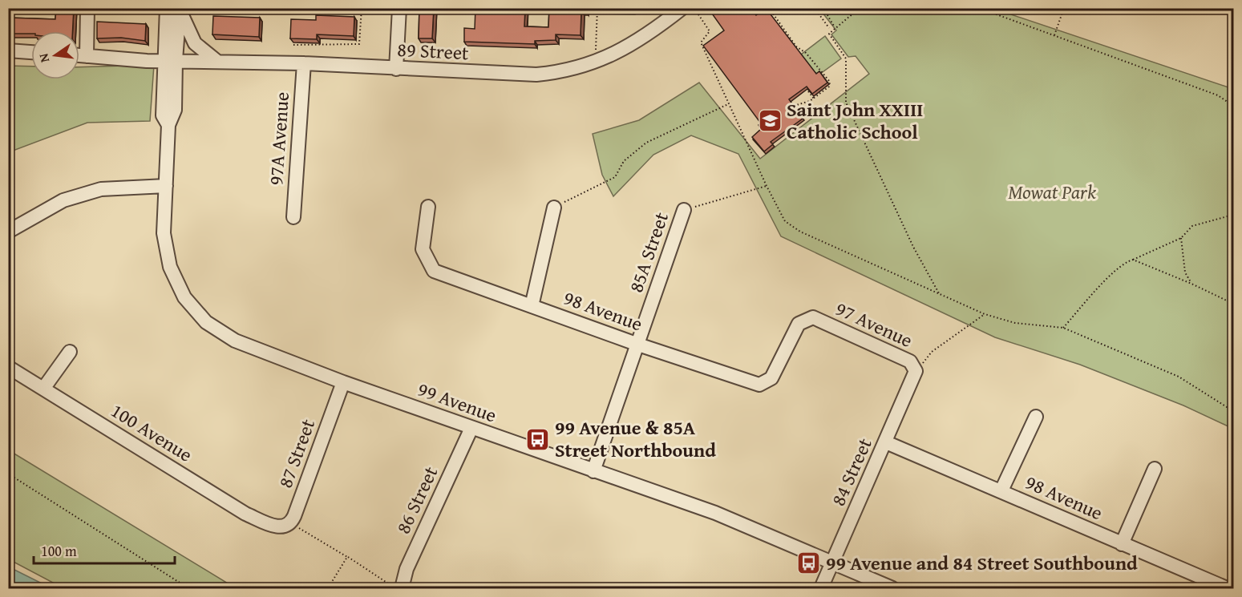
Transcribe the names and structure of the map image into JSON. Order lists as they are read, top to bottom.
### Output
{
  "streets": {
    "street": [
      "89 Street",
      "97A Avenue",
      "85A Street",
      "98 Avenue",
      "97 Avenue",
      "99 Avenue",
      "100 Avenue",
      "87 Street",
      "84 Street",
      "86 Street"
    ]
  },
  "crossings": [
    ["89 Street", "97A Avenue"],
    ["89 Street", "99 Avenue"],
    ["85A Street", "98 Avenue"],
    ["85A Street", "99 Avenue"],
    ["98 Avenue", "97 Avenue"],
    ["98 Avenue", "84 Street"],
    ["97 Avenue", "84 Street"],
    ["99 Avenue", "87 Street"],
    ["99 Avenue", "84 Street"],
    ["99 Avenue", "86 Street"],
    ["100 Avenue", "87 Street"]
  ],
  "parks": ["Mowat Park"],
  "places": {
    "school or university": ["Saint John XXIII Catholic School"],
    "bus stop": ["99 Avenue & 85A Street Northbound", "99 Avenue and 84 Street Southbound"]
  },
  "scale_bar": "100 m",
  "north": "left"
}
